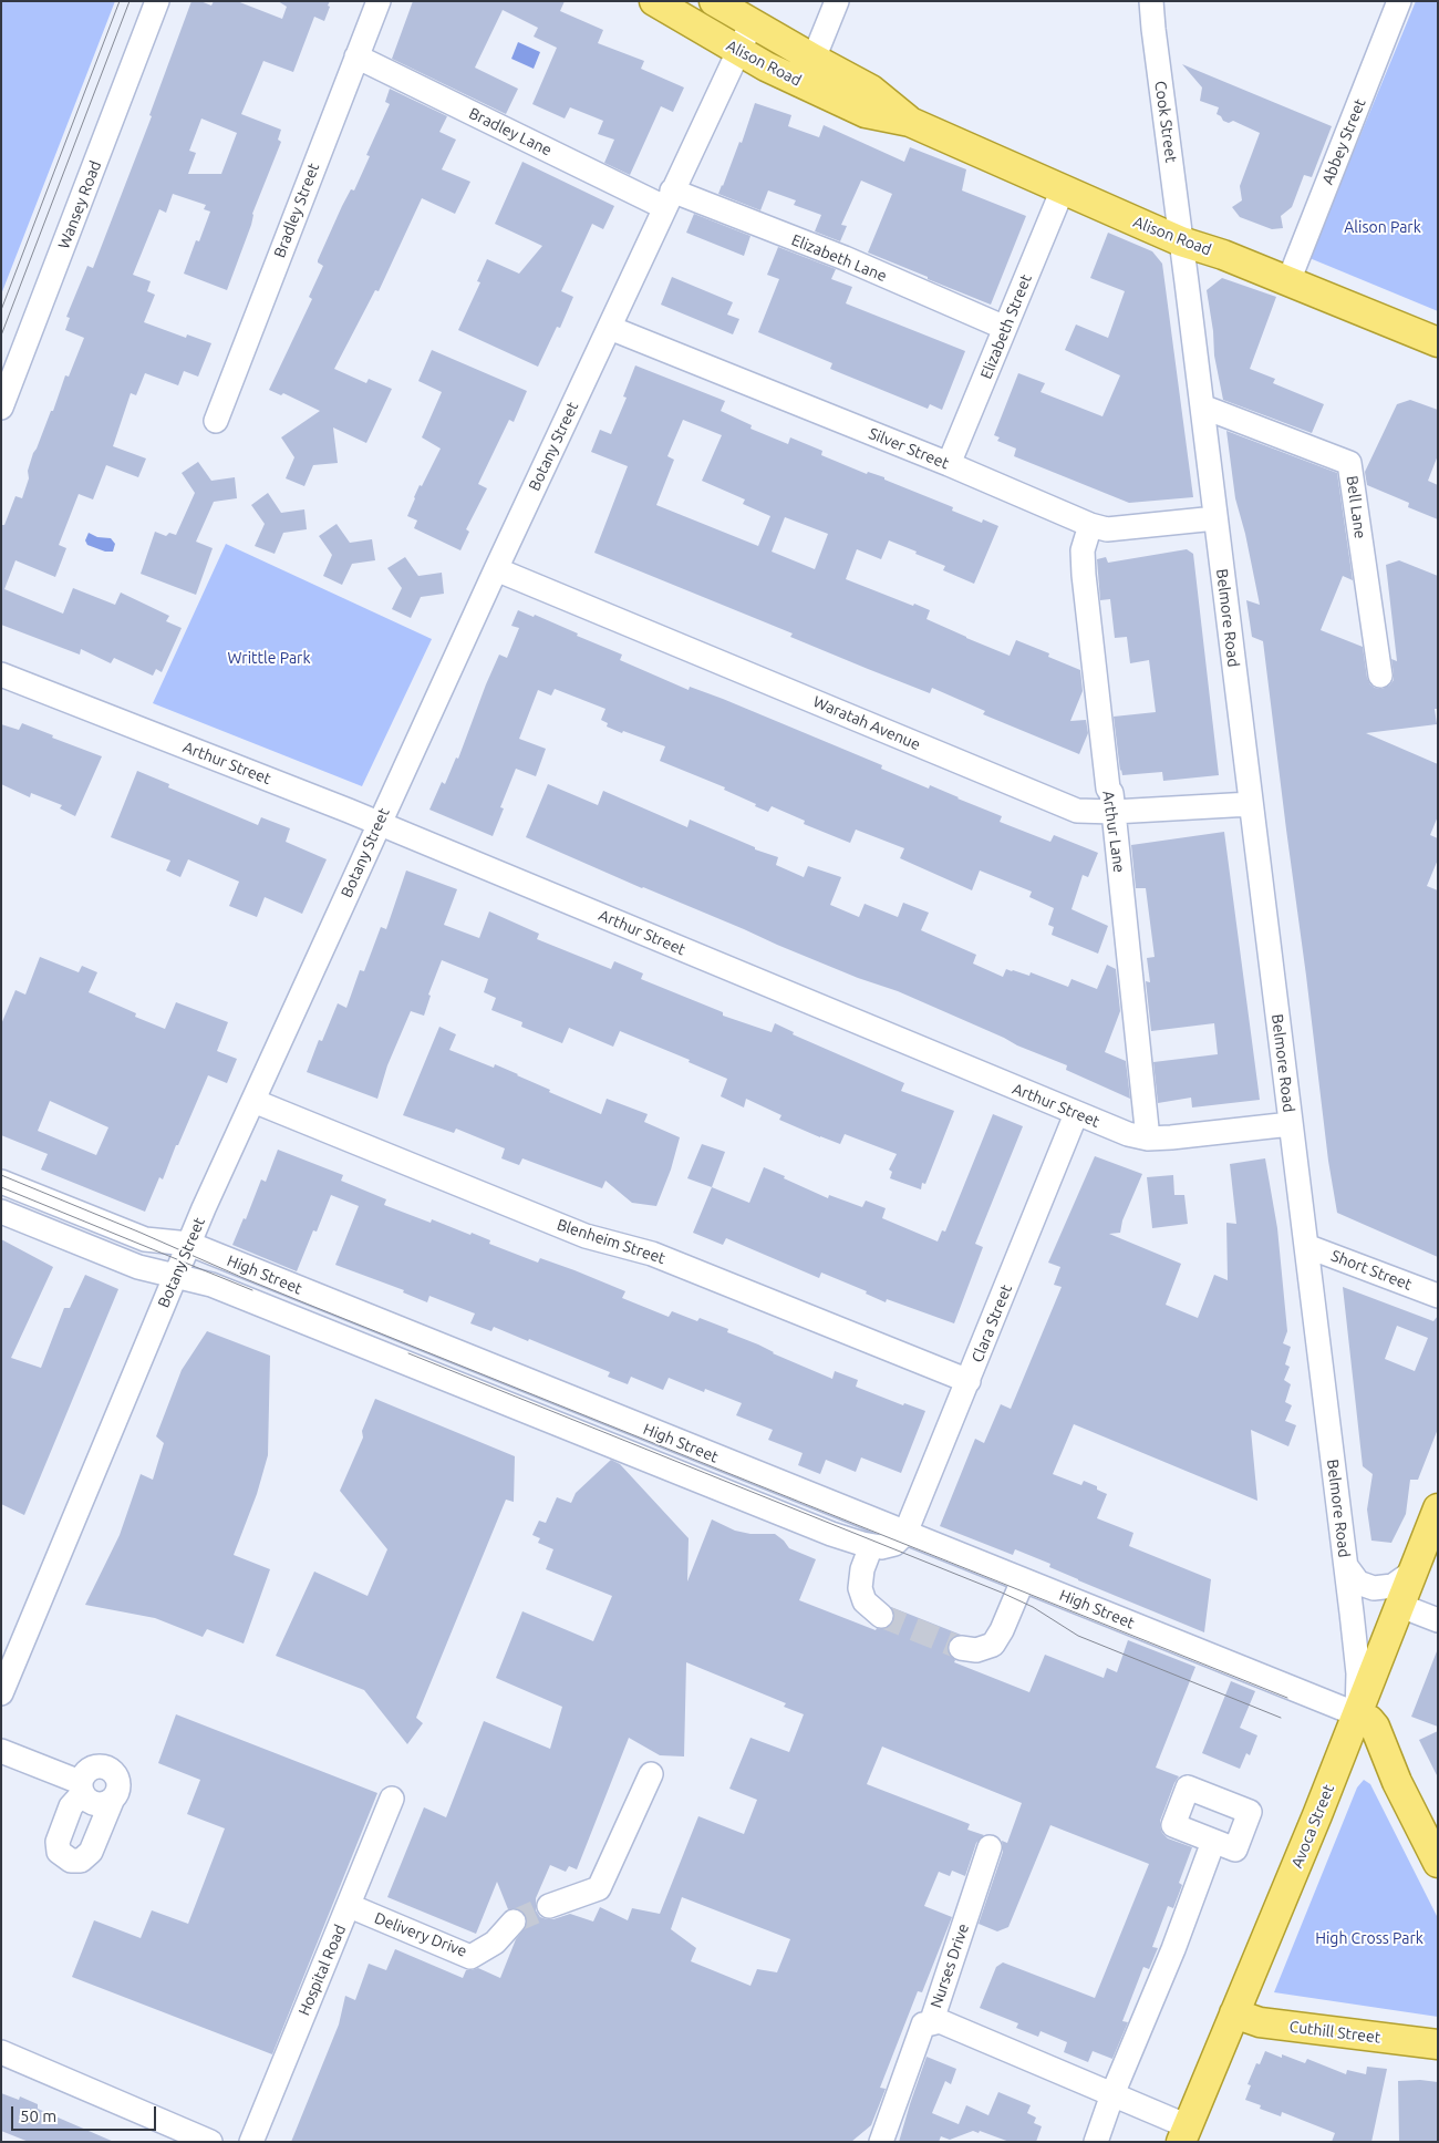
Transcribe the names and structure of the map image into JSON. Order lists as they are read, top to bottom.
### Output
{
  "streets": {
    "main road": ["Alison Road", "Avoca Street", "Cuthill Street"],
    "street": [
      "Cook Street",
      "Bradley Lane",
      "Abbey Street",
      "Wansey Road",
      "Bradley Street",
      "Elizabeth Lane",
      "Elizabeth Street",
      "Botany Street",
      "Silver Street",
      "Bell Lane",
      "Belmore Road",
      "Waratah Avenue",
      "Arthur Street",
      "Arthur Lane",
      "Blenheim Street",
      "Short Street",
      "High Street",
      "Clara Street",
      "Delivery Drive",
      "Nurses Drive",
      "Hospital Road"
    ]
  },
  "crossings": [
    ["Alison Road", "Cook Street"],
    ["Alison Road", "Abbey Street"],
    ["Alison Road", "Elizabeth Street"],
    ["Alison Road", "Botany Street"],
    ["Alison Road", "Belmore Road"],
    ["Cook Street", "Belmore Road"],
    ["Bradley Lane", "Bradley Street"],
    ["Bradley Lane", "Elizabeth Lane"],
    ["Bradley Lane", "Botany Street"],
    ["Elizabeth Lane", "Elizabeth Street"],
    ["Elizabeth Lane", "Botany Street"],
    ["Elizabeth Street", "Silver Street"],
    ["Botany Street", "Silver Street"],
    ["Botany Street", "Waratah Avenue"],
    ["Botany Street", "Arthur Street"],
    ["Botany Street", "Blenheim Street"],
    ["Botany Street", "High Street"],
    ["Silver Street", "Belmore Road"],
    ["Silver Street", "Arthur Lane"],
    ["Bell Lane", "Belmore Road"],
    ["Belmore Road", "Waratah Avenue"],
    ["Belmore Road", "Arthur Street"],
    ["Belmore Road", "Short Street"],
    ["Belmore Road", "High Street"],
    ["Belmore Road", "Avoca Street"],
    ["Waratah Avenue", "Arthur Lane"],
    ["Arthur Street", "Arthur Lane"],
    ["Arthur Street", "Clara Street"],
    ["Blenheim Street", "Clara Street"],
    ["High Street", "Clara Street"],
    ["High Street", "Avoca Street"],
    ["Avoca Street", "Cuthill Street"],
    ["Delivery Drive", "Hospital Road"]
  ],
  "parks": ["Alison Park", "Writtle Park", "High Cross Park"],
  "scale_bar": "50 m"
}
